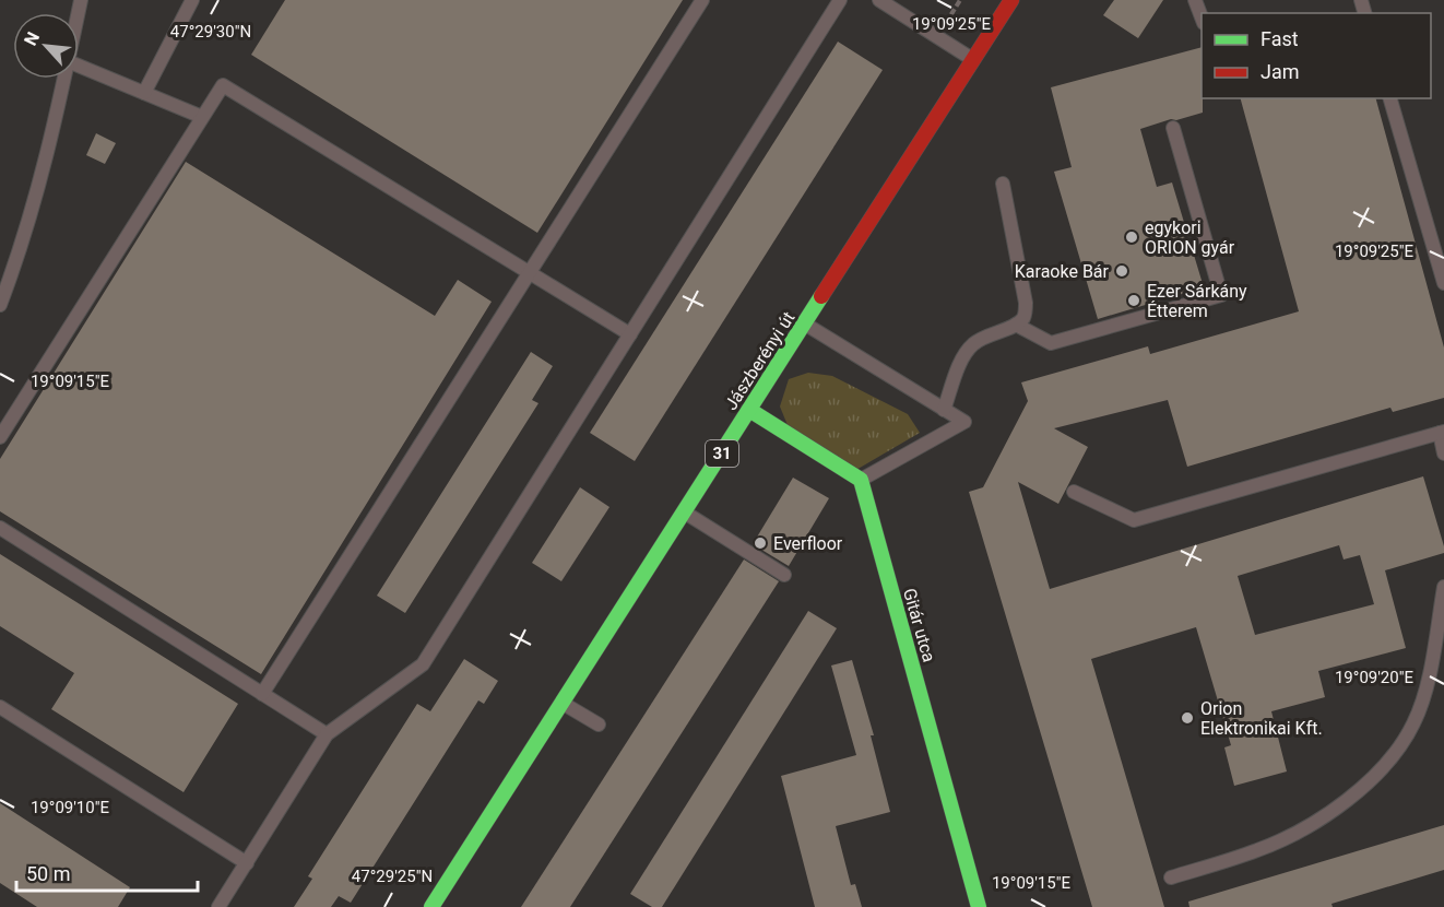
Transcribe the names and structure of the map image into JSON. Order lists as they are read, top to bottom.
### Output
{
  "streets": {
    "main road": ["Jászberényi út", "31", "Gitár utca"]
  },
  "places": [
    "egykori ORION gyár",
    "Karaoke Bár",
    "Ezer Sárkány Étterem",
    "Everfloor",
    "Orion Elektronikai Kft."
  ],
  "legend": ["Fast", "Jam"],
  "scale_bar": "50 m",
  "north": "top left",
  "coordinates": [
    "19°09'25\"E",
    "47°29'30\"N",
    "19°09'15\"E",
    "19°09'20\"E",
    "19°09'10\"E",
    "47°29'25\"N"
  ]
}
